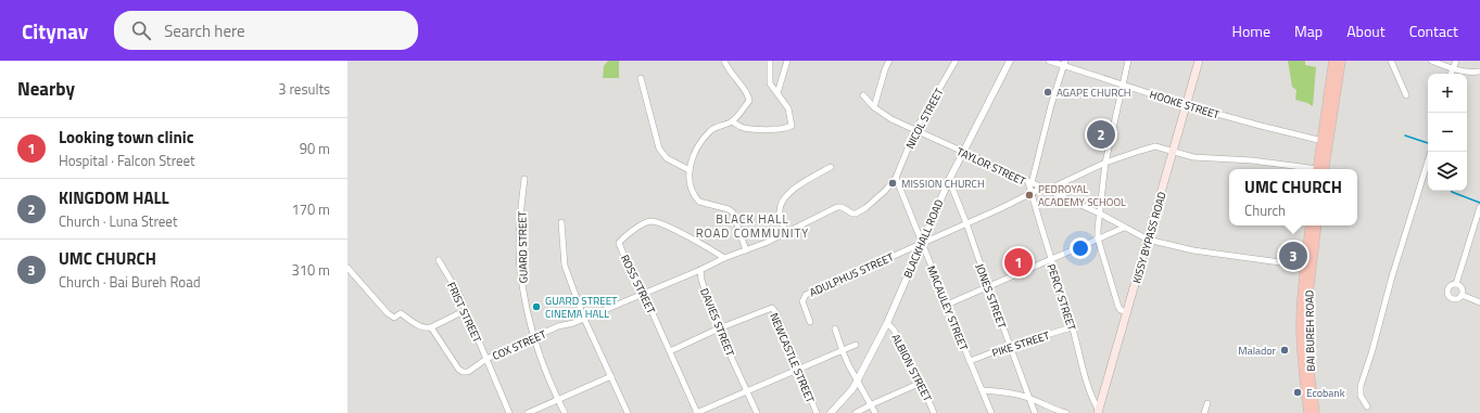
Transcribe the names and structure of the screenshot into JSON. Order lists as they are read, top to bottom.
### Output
{
  "streets": {
    "highway": ["BAI BUREH ROAD"],
    "main road": ["KISSY BYPASS ROAD"],
    "street": [
      "HOOKE STREET",
      "NICOL STREET",
      "TAYLOR STREET",
      "BLACKHALL ROAD",
      "GUARD STREET",
      "ADULPHUS STREET",
      "ROSS STREET",
      "JONES STREET",
      "PERCY STREET",
      "MACAULEY STREET",
      "FRIST STREET",
      "DAVIES STREET",
      "PIKE STREET",
      "COX STREET",
      "NEWCASTLE STREET",
      "ALBION STREET"
    ]
  },
  "crossings": [
    ["HOOKE STREET", "KISSY BYPASS ROAD"],
    ["NICOL STREET", "TAYLOR STREET"],
    ["NICOL STREET", "MACAULEY STREET"],
    ["TAYLOR STREET", "KISSY BYPASS ROAD"],
    ["TAYLOR STREET", "BLACKHALL ROAD"],
    ["TAYLOR STREET", "ADULPHUS STREET"],
    ["TAYLOR STREET", "PERCY STREET"],
    ["KISSY BYPASS ROAD", "ADULPHUS STREET"],
    ["KISSY BYPASS ROAD", "PERCY STREET"],
    ["BLACKHALL ROAD", "ADULPHUS STREET"],
    ["BLACKHALL ROAD", "JONES STREET"],
    ["BLACKHALL ROAD", "MACAULEY STREET"],
    ["BLACKHALL ROAD", "ALBION STREET"],
    ["GUARD STREET", "COX STREET"],
    ["ADULPHUS STREET", "JONES STREET"],
    ["ADULPHUS STREET", "PERCY STREET"],
    ["ADULPHUS STREET", "MACAULEY STREET"],
    ["ROSS STREET", "COX STREET"],
    ["ROSS STREET", "NEWCASTLE STREET"],
    ["JONES STREET", "PIKE STREET"],
    ["PERCY STREET", "PIKE STREET"],
    ["MACAULEY STREET", "PIKE STREET"],
    ["FRIST STREET", "COX STREET"],
    ["DAVIES STREET", "COX STREET"],
    ["DAVIES STREET", "NEWCASTLE STREET"]
  ],
  "districts": ["BLACK HALL ROAD COMMUNITY"],
  "places": [
    "AGAPE CHURCH",
    "MISSION CHURCH",
    "PEDROYAL ACADEMY SCHOOL",
    "GUARD STREET CINEMA HALL",
    "Malador",
    "Ecobank"
  ],
  "page": {
    "header": "Citynav",
    "search": "Search here",
    "nav": [
      "Home",
      "Map",
      "About",
      "Contact"
    ],
    "heading": ["Nearby", "3 results"],
    "map_buttons": ["+", "−"],
    "list": [
      {
        "mark": "1",
        "name": "Looking town clinic",
        "note": "Hospital · Falcon Street",
        "value": "90 m"
      },
      {
        "mark": "2",
        "name": "KINGDOM HALL",
        "note": "Church · Luna Street",
        "value": "170 m"
      },
      {
        "mark": "3",
        "name": "UMC CHURCH",
        "note": "Church · Bai Bureh Road",
        "value": "310 m"
      }
    ],
    "pins": ["2", "3", "1"],
    "popup": ["UMC CHURCH", "Church"]
  }
}
